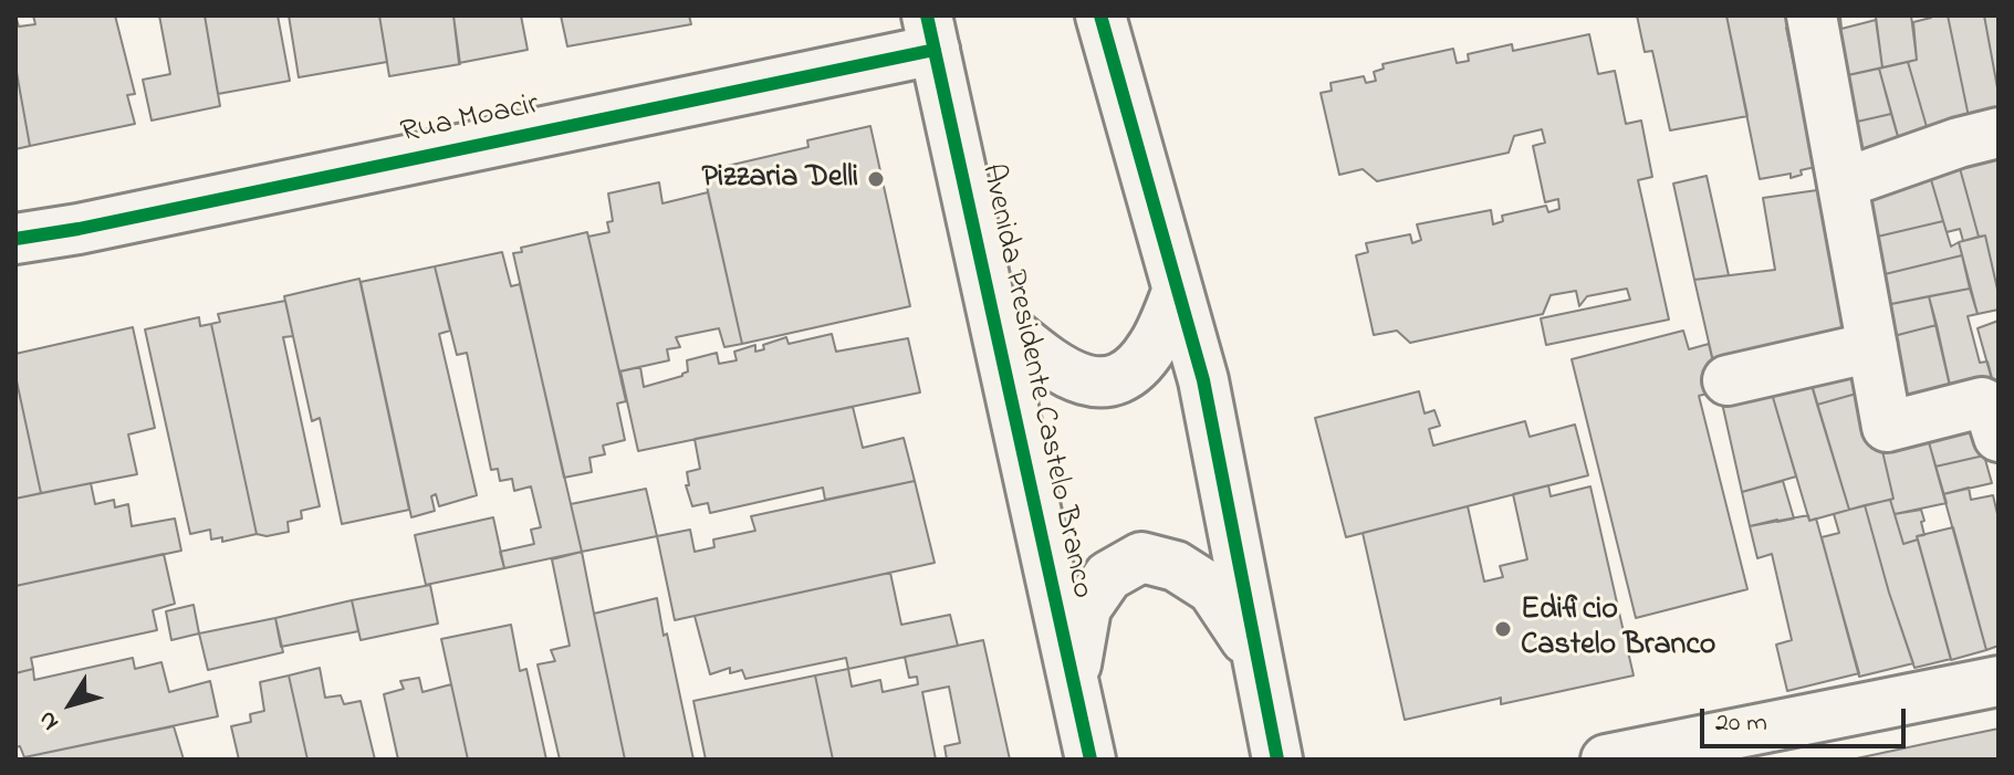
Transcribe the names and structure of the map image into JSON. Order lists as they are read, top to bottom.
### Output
{
  "streets": {
    "main road": ["Rua Moacir", "Avenida Presidente Castelo Branco"]
  },
  "crossings": [
    ["Rua Moacir", "Avenida Presidente Castelo Branco"]
  ],
  "places": ["Pizzaria Delli", "Edificio Castelo Branco"],
  "scale_bar": "20 m",
  "north": "bottom left"
}
